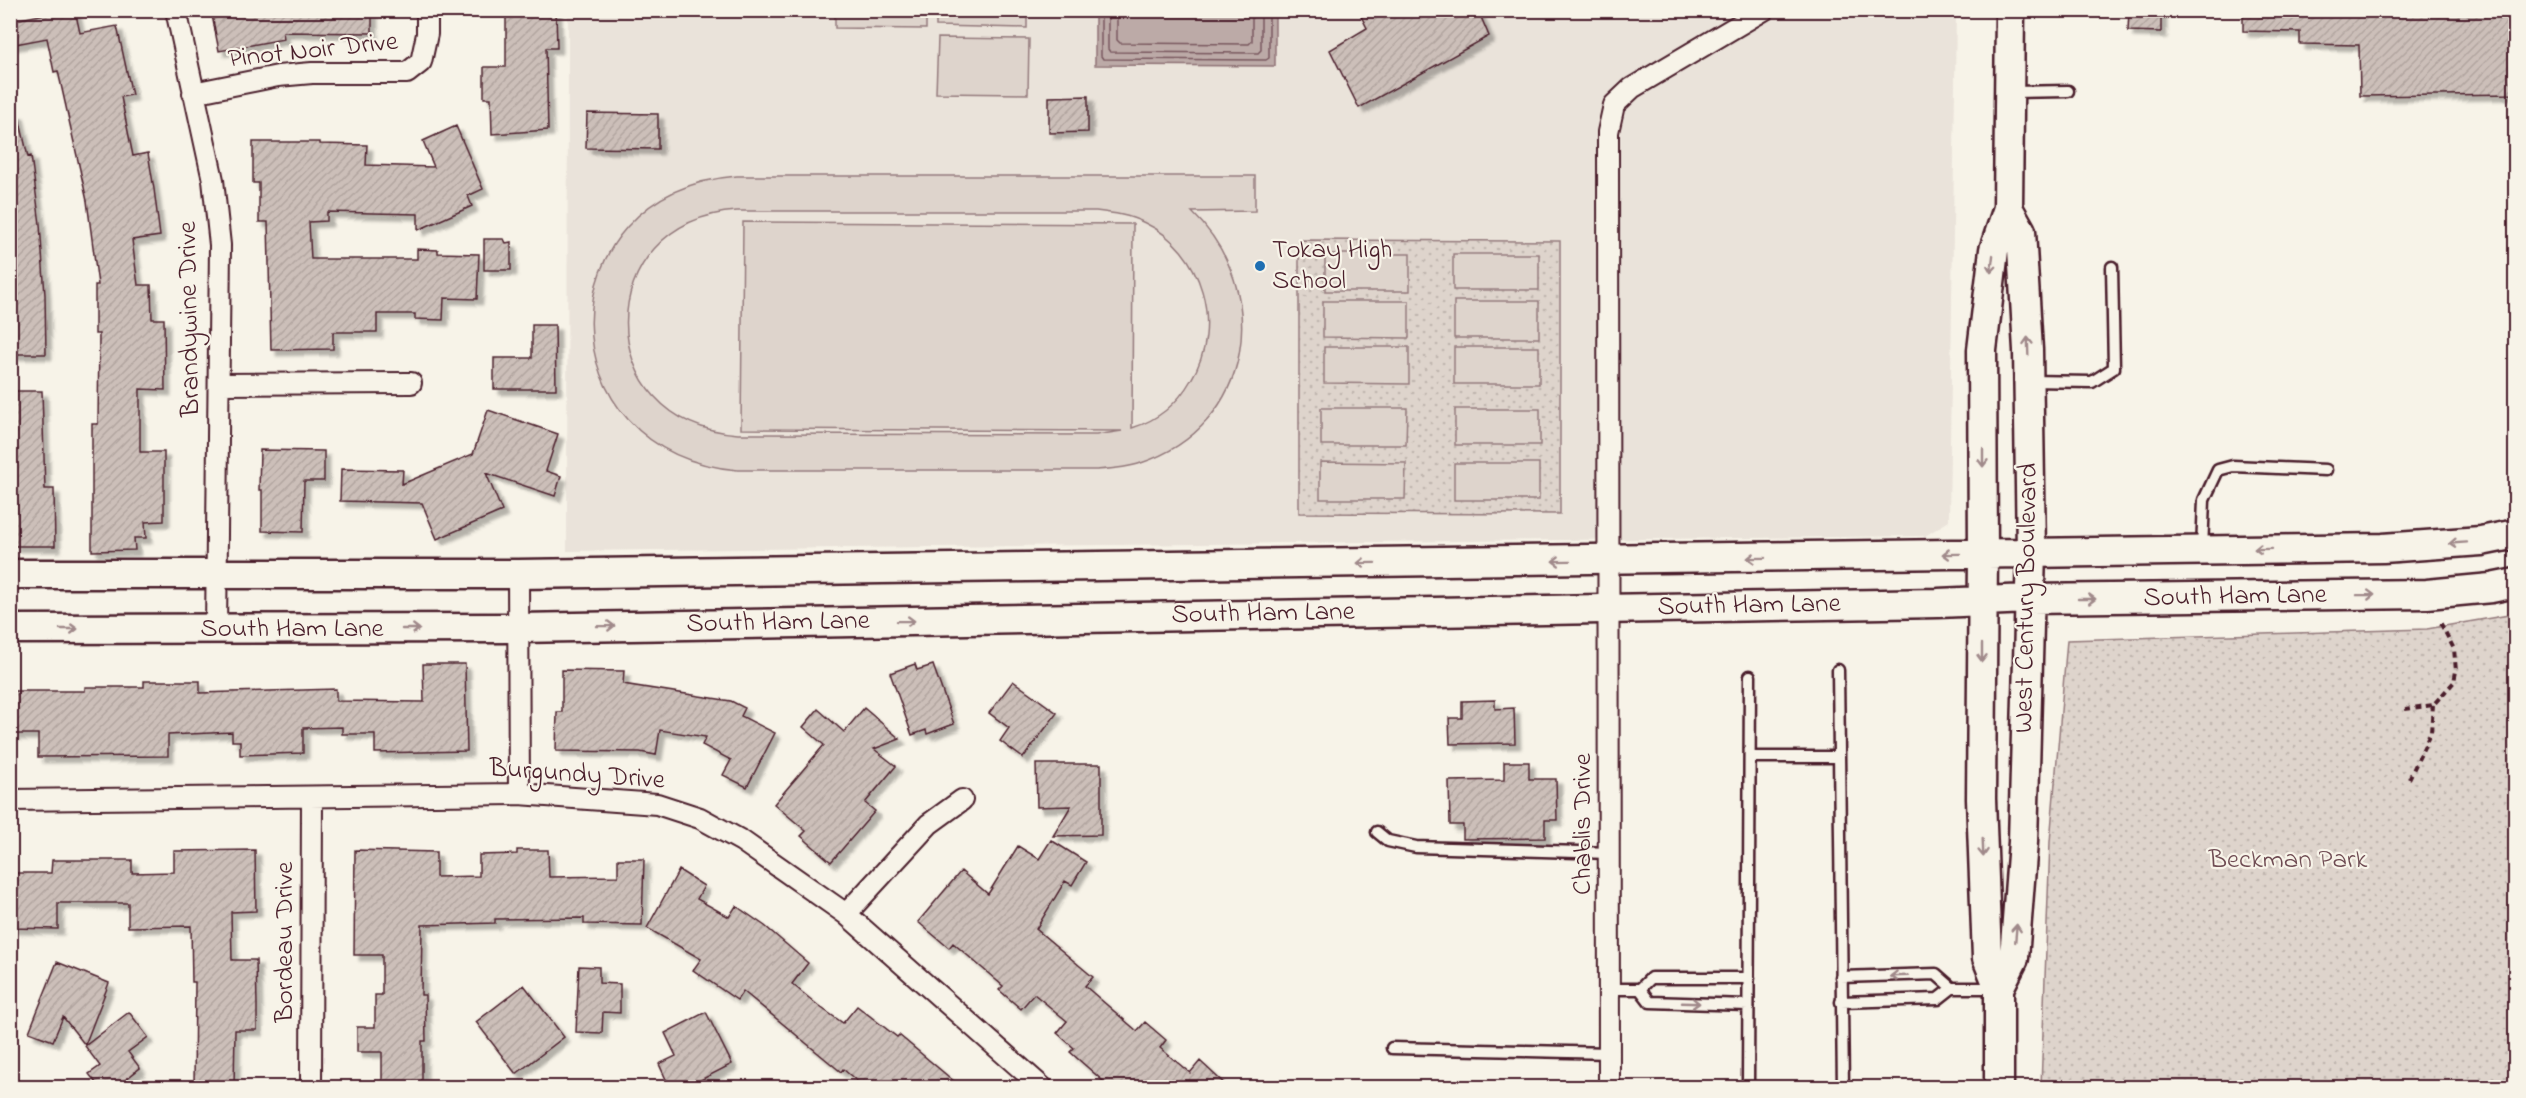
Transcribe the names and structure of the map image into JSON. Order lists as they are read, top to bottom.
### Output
{
  "streets": {
    "main road": ["South Ham Lane", "West Century Boulevard"],
    "street": [
      "Pinot Noir Drive",
      "Brandywine Drive",
      "Burgundy Drive",
      "Chablis Drive",
      "Bordeau Drive"
    ]
  },
  "crossings": [
    ["Pinot Noir Drive", "Brandywine Drive"],
    ["Brandywine Drive", "South Ham Lane"],
    ["South Ham Lane", "West Century Boulevard"],
    ["South Ham Lane", "Chablis Drive"],
    ["Burgundy Drive", "Bordeau Drive"]
  ],
  "parks": ["Beckman Park"],
  "places": ["Tokay High School"]
}
